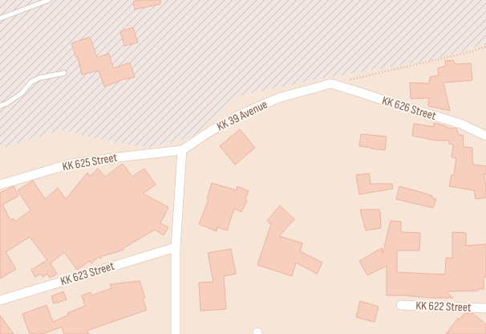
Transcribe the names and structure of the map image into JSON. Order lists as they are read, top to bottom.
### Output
{
  "streets": {
    "street": [
      "KK 626 Street",
      "KK 39 Avenue",
      "KK 625 Street",
      "KK 623 Street",
      "KK 622 Street"
    ]
  },
  "crossings": [
    ["KK 626 Street", "KK 39 Avenue"],
    ["KK 39 Avenue", "KK 625 Street"]
  ]
}
